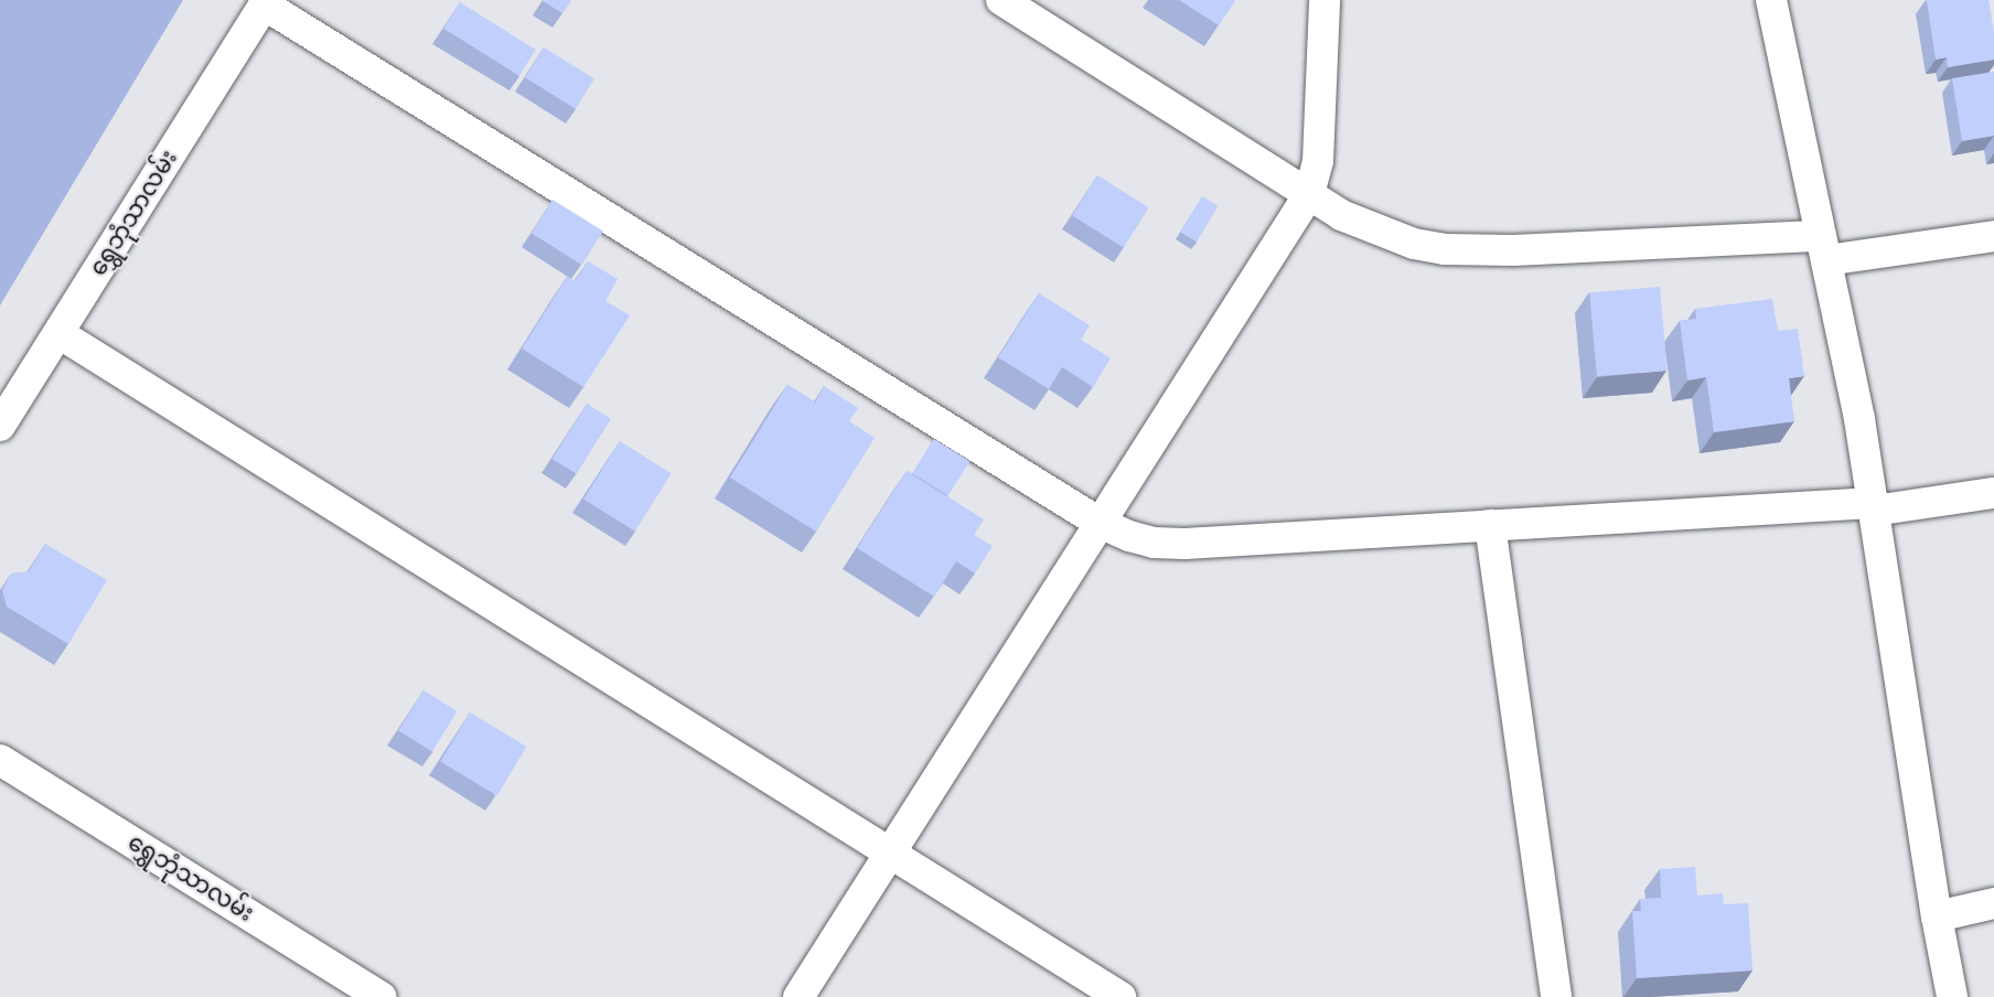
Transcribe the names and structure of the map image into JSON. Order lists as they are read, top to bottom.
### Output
{
  "streets": {
    "street": ["ရွှေဘုံသာလမ်း"]
  }
}
